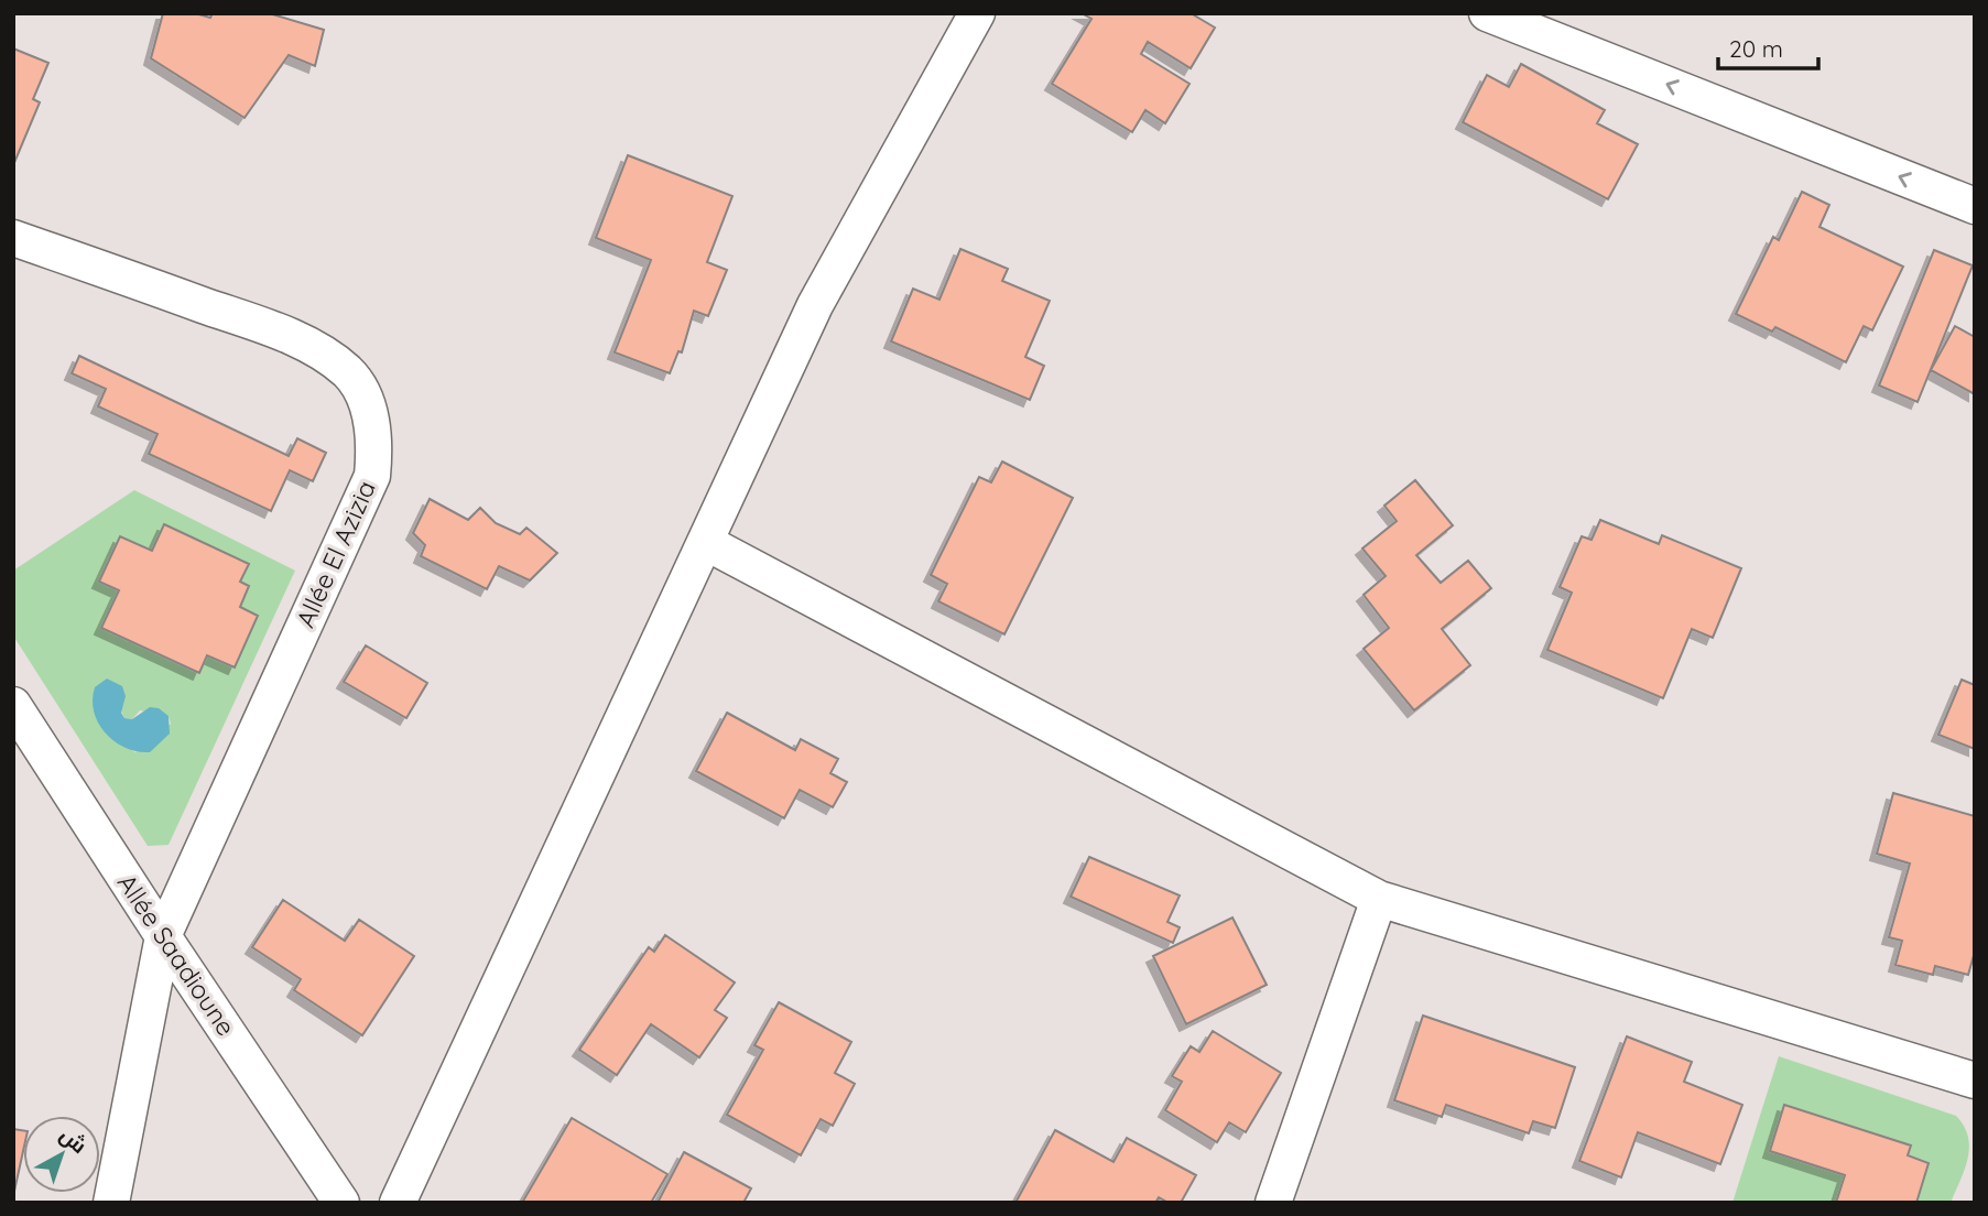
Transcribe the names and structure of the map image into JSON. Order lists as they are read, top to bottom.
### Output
{
  "streets": {
    "street": ["Allée El Azizia", "Allée Saadioune"]
  },
  "crossings": [
    ["Allée El Azizia", "Allée Saadioune"]
  ],
  "scale_bar": "20 m",
  "north": "top right"
}
